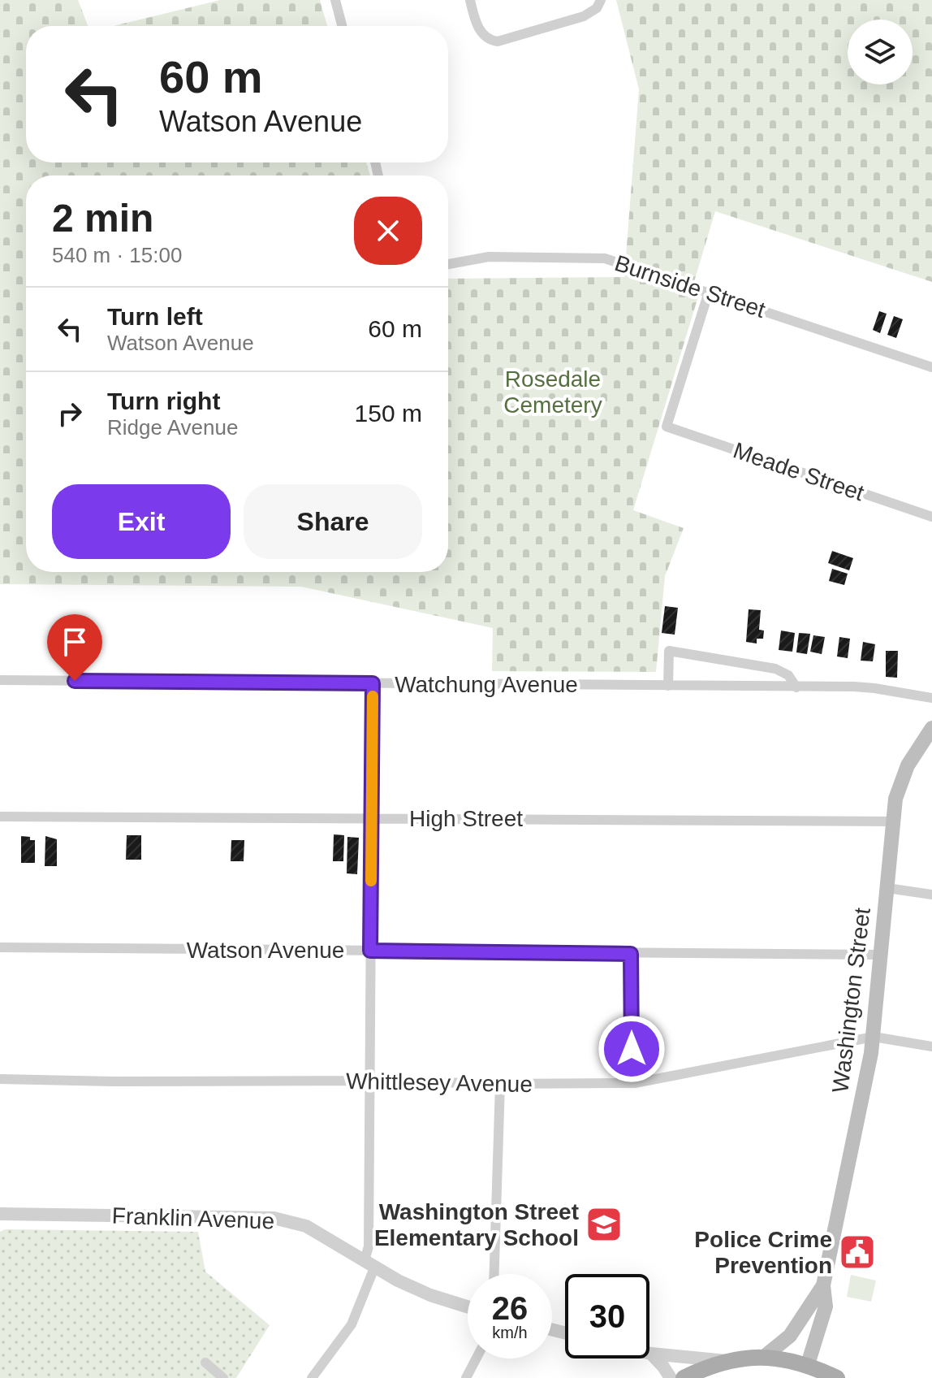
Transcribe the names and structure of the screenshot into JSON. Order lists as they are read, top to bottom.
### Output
{
  "streets": {
    "main road": ["Washington Street"],
    "street": [
      "Burnside Street",
      "Meade Street",
      "Watchung Avenue",
      "High Street",
      "Watson Avenue",
      "Whittlesey Avenue",
      "Franklin Avenue"
    ]
  },
  "crossings": [
    ["Burnside Street", "Meade Street"],
    ["High Street", "Washington Street"],
    ["Watson Avenue", "Washington Street"],
    ["Washington Street", "Whittlesey Avenue"]
  ],
  "parks": ["Rosedale Cemetery"],
  "places": {
    "school or university": ["Washington Street Elementary School"],
    "public building": ["Police Crime Prevention"]
  },
  "page": {
    "turn": ["60 m", "Watson Avenue"],
    "heading": ["2 min", "540 m · 15:00"],
    "list": [
      {
        "name": "Turn left",
        "note": "Watson Avenue",
        "value": "60 m"
      },
      {
        "name": "Turn right",
        "note": "Ridge Avenue",
        "value": "150 m"
      }
    ],
    "buttons": ["Exit", "Share"],
    "speed": "26 km/h",
    "limit": "30"
  }
}
